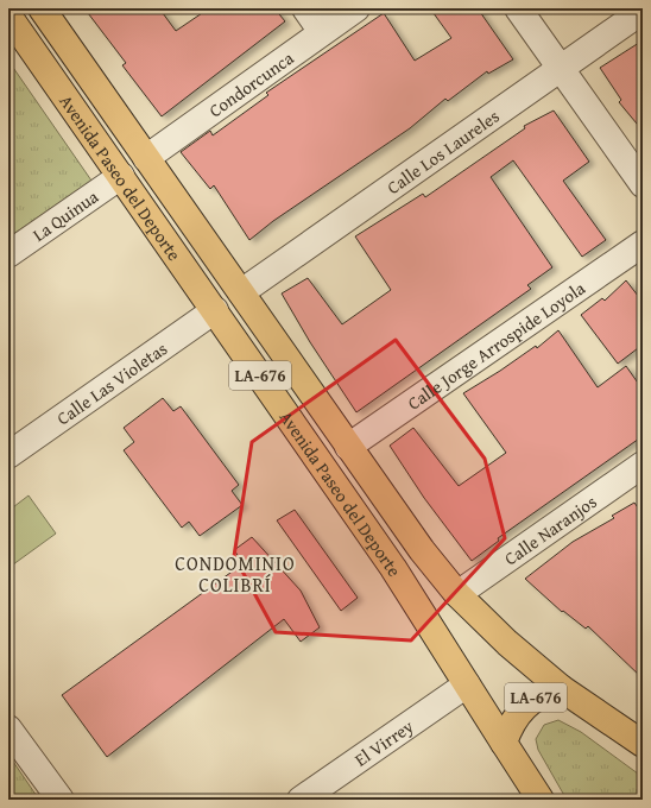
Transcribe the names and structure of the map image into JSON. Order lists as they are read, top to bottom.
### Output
{
  "streets": {
    "main road": ["Avenida Paseo del Deporte", "LA-676"],
    "street": [
      "Condorcunca",
      "Calle Los Laureles",
      "La Quinua",
      "Calle Jorge Arrospide Loyola",
      "Calle Las Violetas",
      "Calle Naranjos",
      "El Virrey"
    ]
  },
  "crossings": [
    ["Condorcunca", "Avenida Paseo del Deporte"],
    ["Calle Los Laureles", "Avenida Paseo del Deporte"],
    ["Avenida Paseo del Deporte", "La Quinua"],
    ["Avenida Paseo del Deporte", "Calle Jorge Arrospide Loyola"],
    ["Avenida Paseo del Deporte", "LA-676"],
    ["Avenida Paseo del Deporte", "Calle Las Violetas"],
    ["Avenida Paseo del Deporte", "Calle Naranjos"],
    ["Avenida Paseo del Deporte", "El Virrey"]
  ],
  "districts": ["CONDOMINIO COLIBRÍ"]
}
